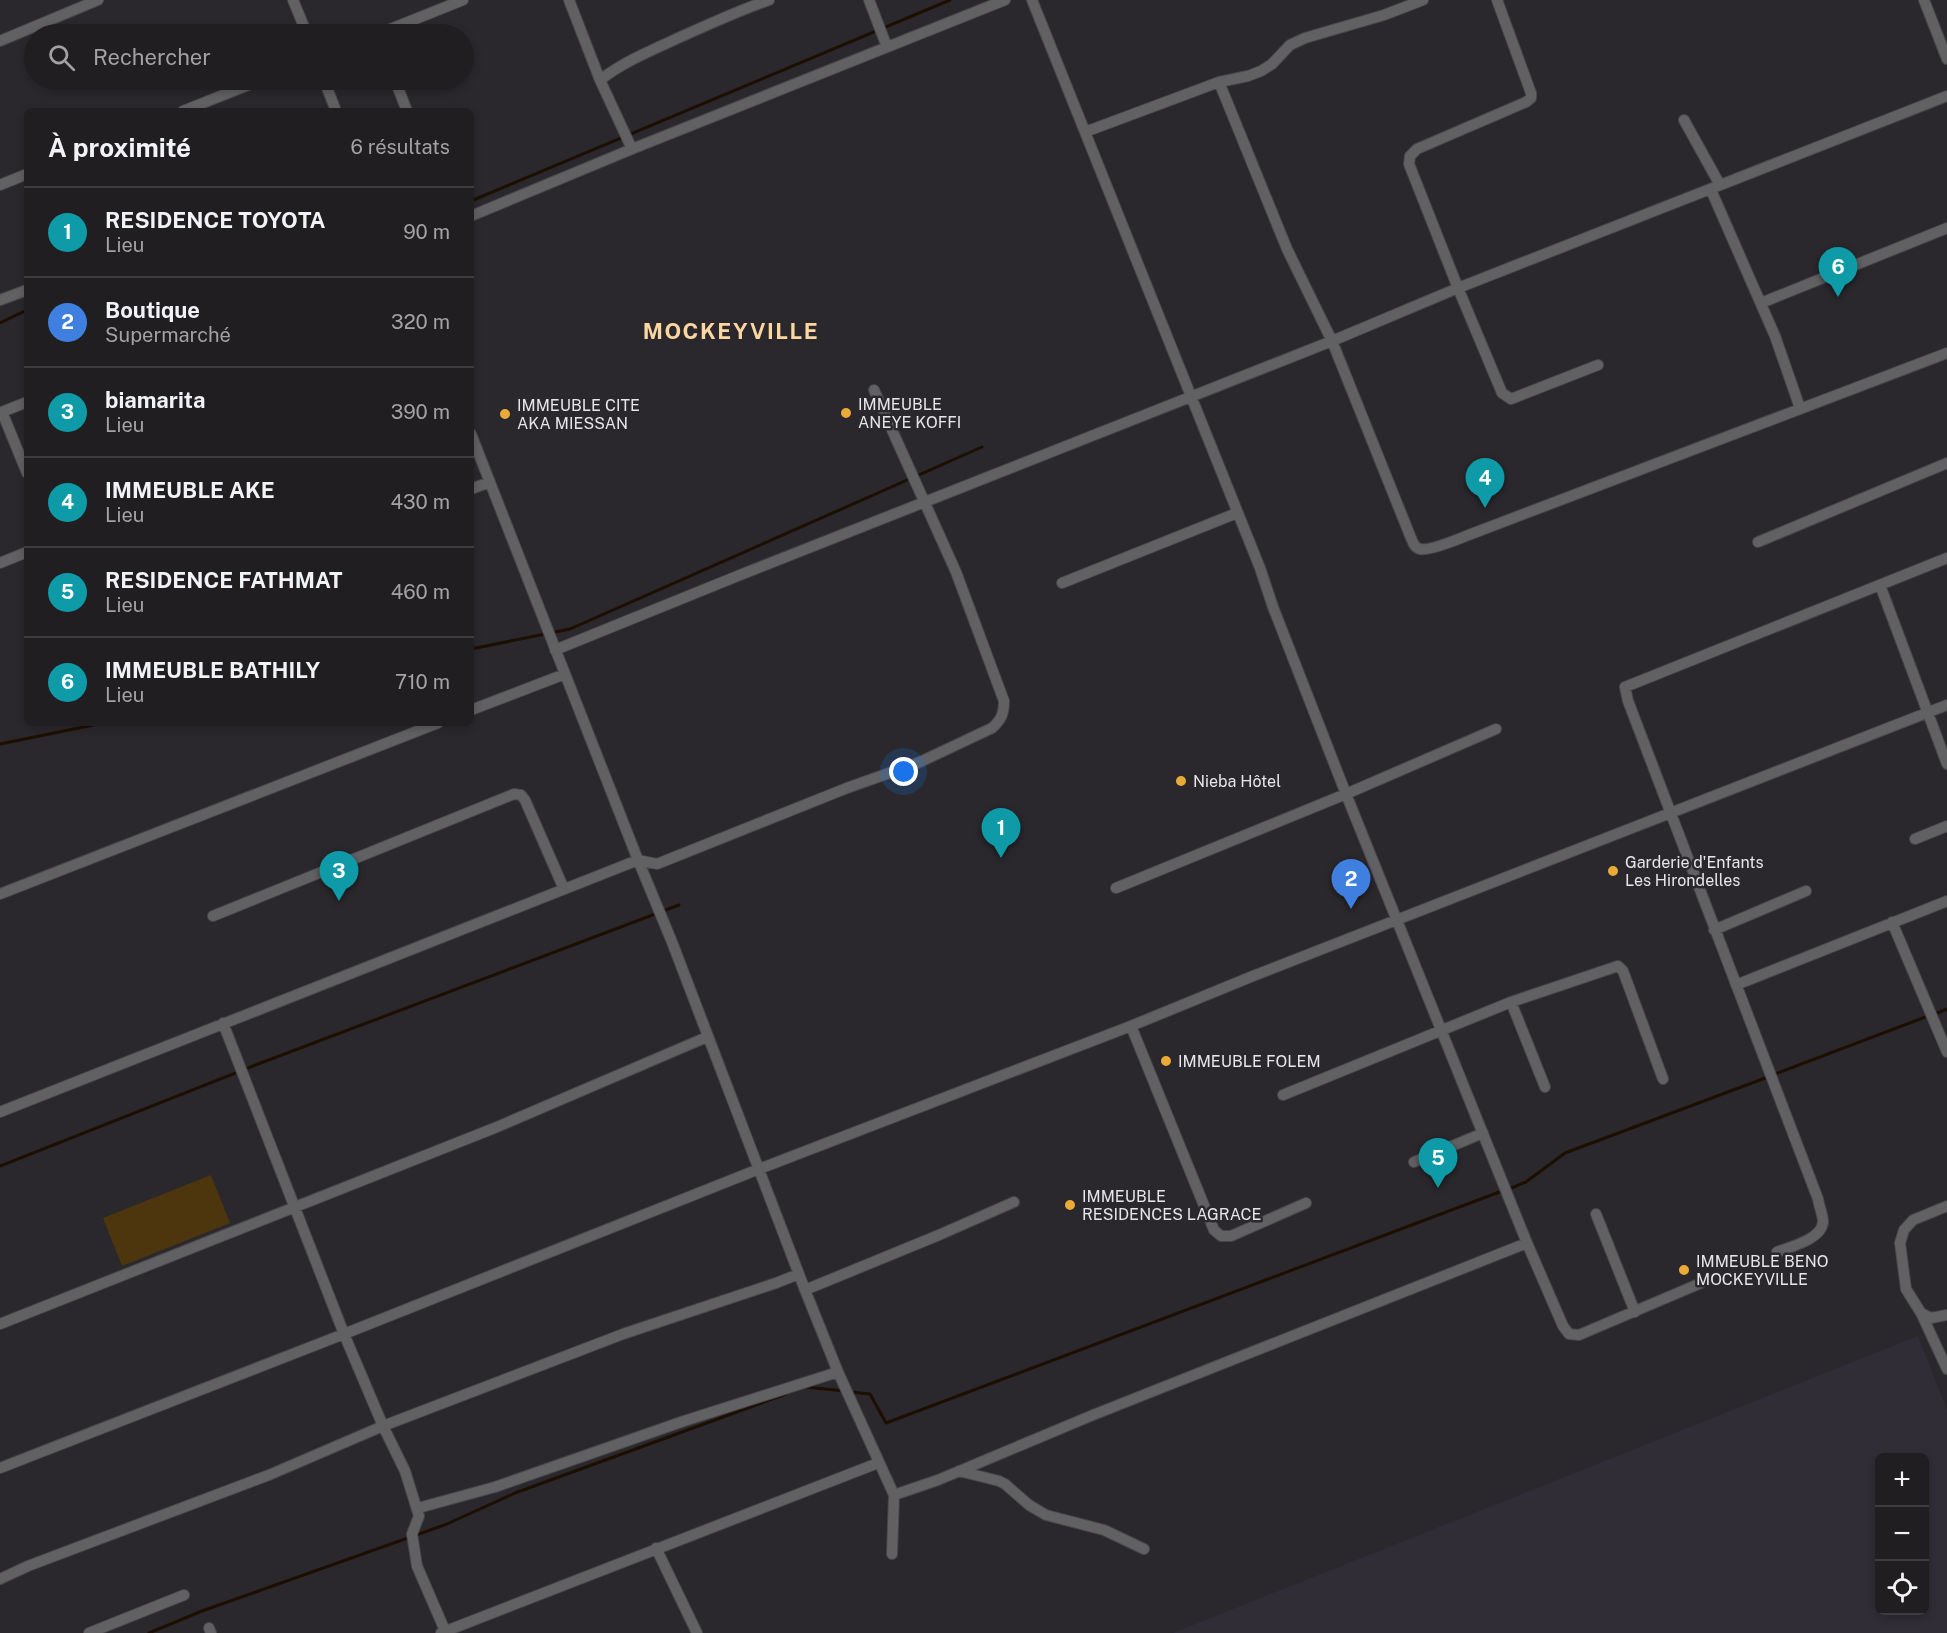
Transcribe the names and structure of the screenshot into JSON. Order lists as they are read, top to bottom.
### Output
{
  "districts": ["MOCKEYVILLE"],
  "places": [
    "IMMEUBLE ANEYE KOFFI",
    "IMMEUBLE CITE AKA MIESSAN",
    "Nieba Hôtel",
    "Garderie d'Enfants Les Hirondelles",
    "IMMEUBLE FOLEM",
    "IMMEUBLE RESIDENCES LAGRACE",
    "IMMEUBLE BENO MOCKEYVILLE"
  ],
  "page": {
    "search": "Rechercher",
    "heading": ["À proximité", "6 résultats"],
    "list": [
      {
        "mark": "1",
        "name": "RESIDENCE TOYOTA",
        "note": "Lieu",
        "value": "90 m"
      },
      {
        "mark": "2",
        "name": "Boutique",
        "note": "Supermarché",
        "value": "320 m"
      },
      {
        "mark": "3",
        "name": "biamarita",
        "note": "Lieu",
        "value": "390 m"
      },
      {
        "mark": "4",
        "name": "IMMEUBLE AKE",
        "note": "Lieu",
        "value": "430 m"
      },
      {
        "mark": "5",
        "name": "RESIDENCE FATHMAT",
        "note": "Lieu",
        "value": "460 m"
      },
      {
        "mark": "6",
        "name": "IMMEUBLE BATHILY",
        "note": "Lieu",
        "value": "710 m"
      }
    ],
    "pins": [
      "6",
      "4",
      "1",
      "3",
      "2",
      "5"
    ],
    "map_buttons": ["+", "−"]
  }
}
